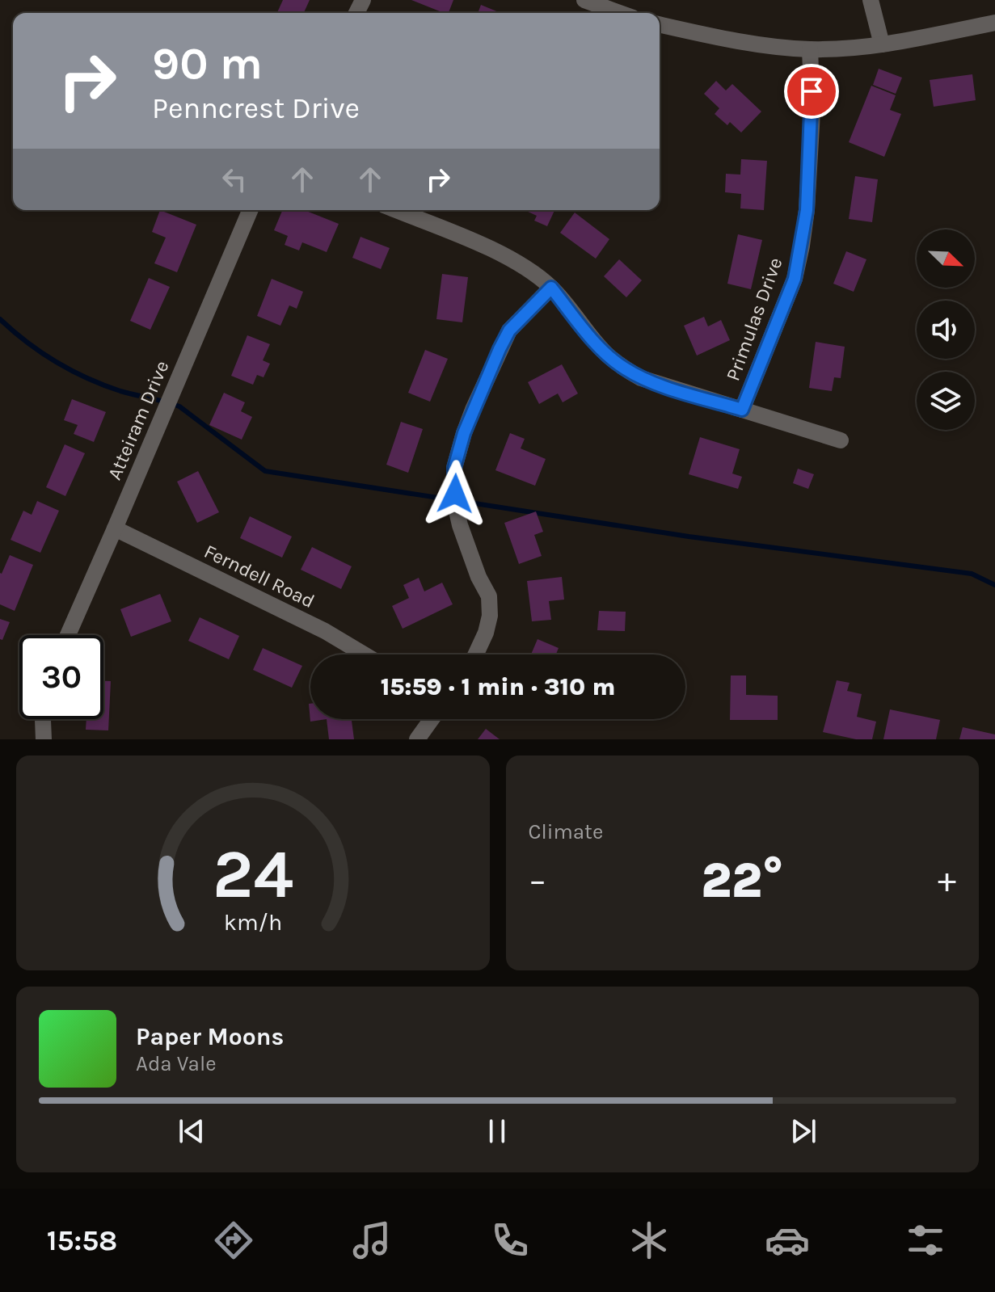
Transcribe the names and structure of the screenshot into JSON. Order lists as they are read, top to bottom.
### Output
{
  "streets": {
    "street": ["Primulas Drive", "Atteiram Drive", "Ferndell Road"]
  },
  "crossings": [
    ["Atteiram Drive", "Ferndell Road"]
  ],
  "north": "bottom right",
  "page": {
    "turn": ["90 m", "Penncrest Drive"],
    "limit": "30",
    "trip": "15:59 · 1 min · 310 m",
    "tile": "Climate",
    "heat": ["−", "22°", "+"],
    "song": ["Paper Moons", "Ada Vale"],
    "tabs": "15:58",
    "gauge": ["24", "km/h"]
  }
}
